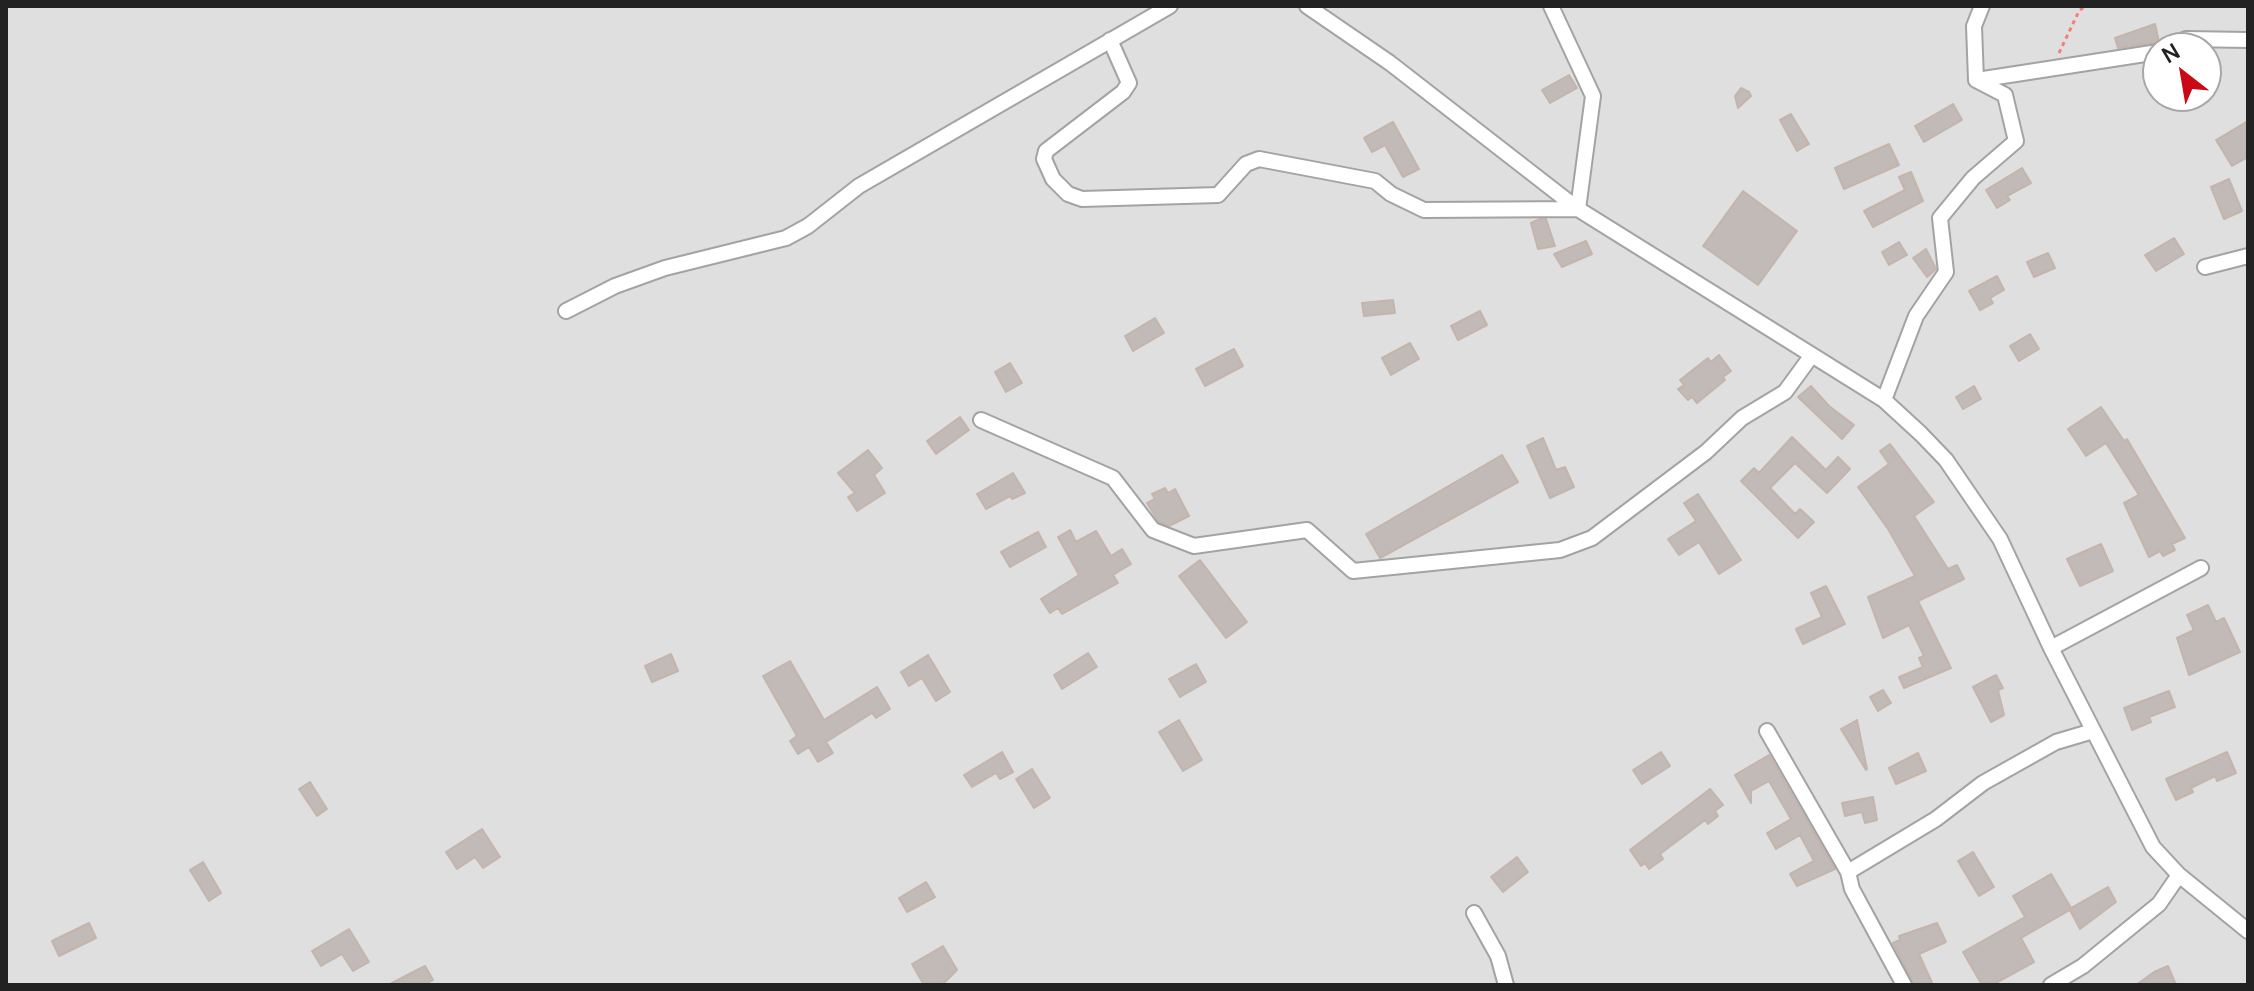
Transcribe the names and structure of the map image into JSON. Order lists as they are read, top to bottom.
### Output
{
  "north": "top left"
}
